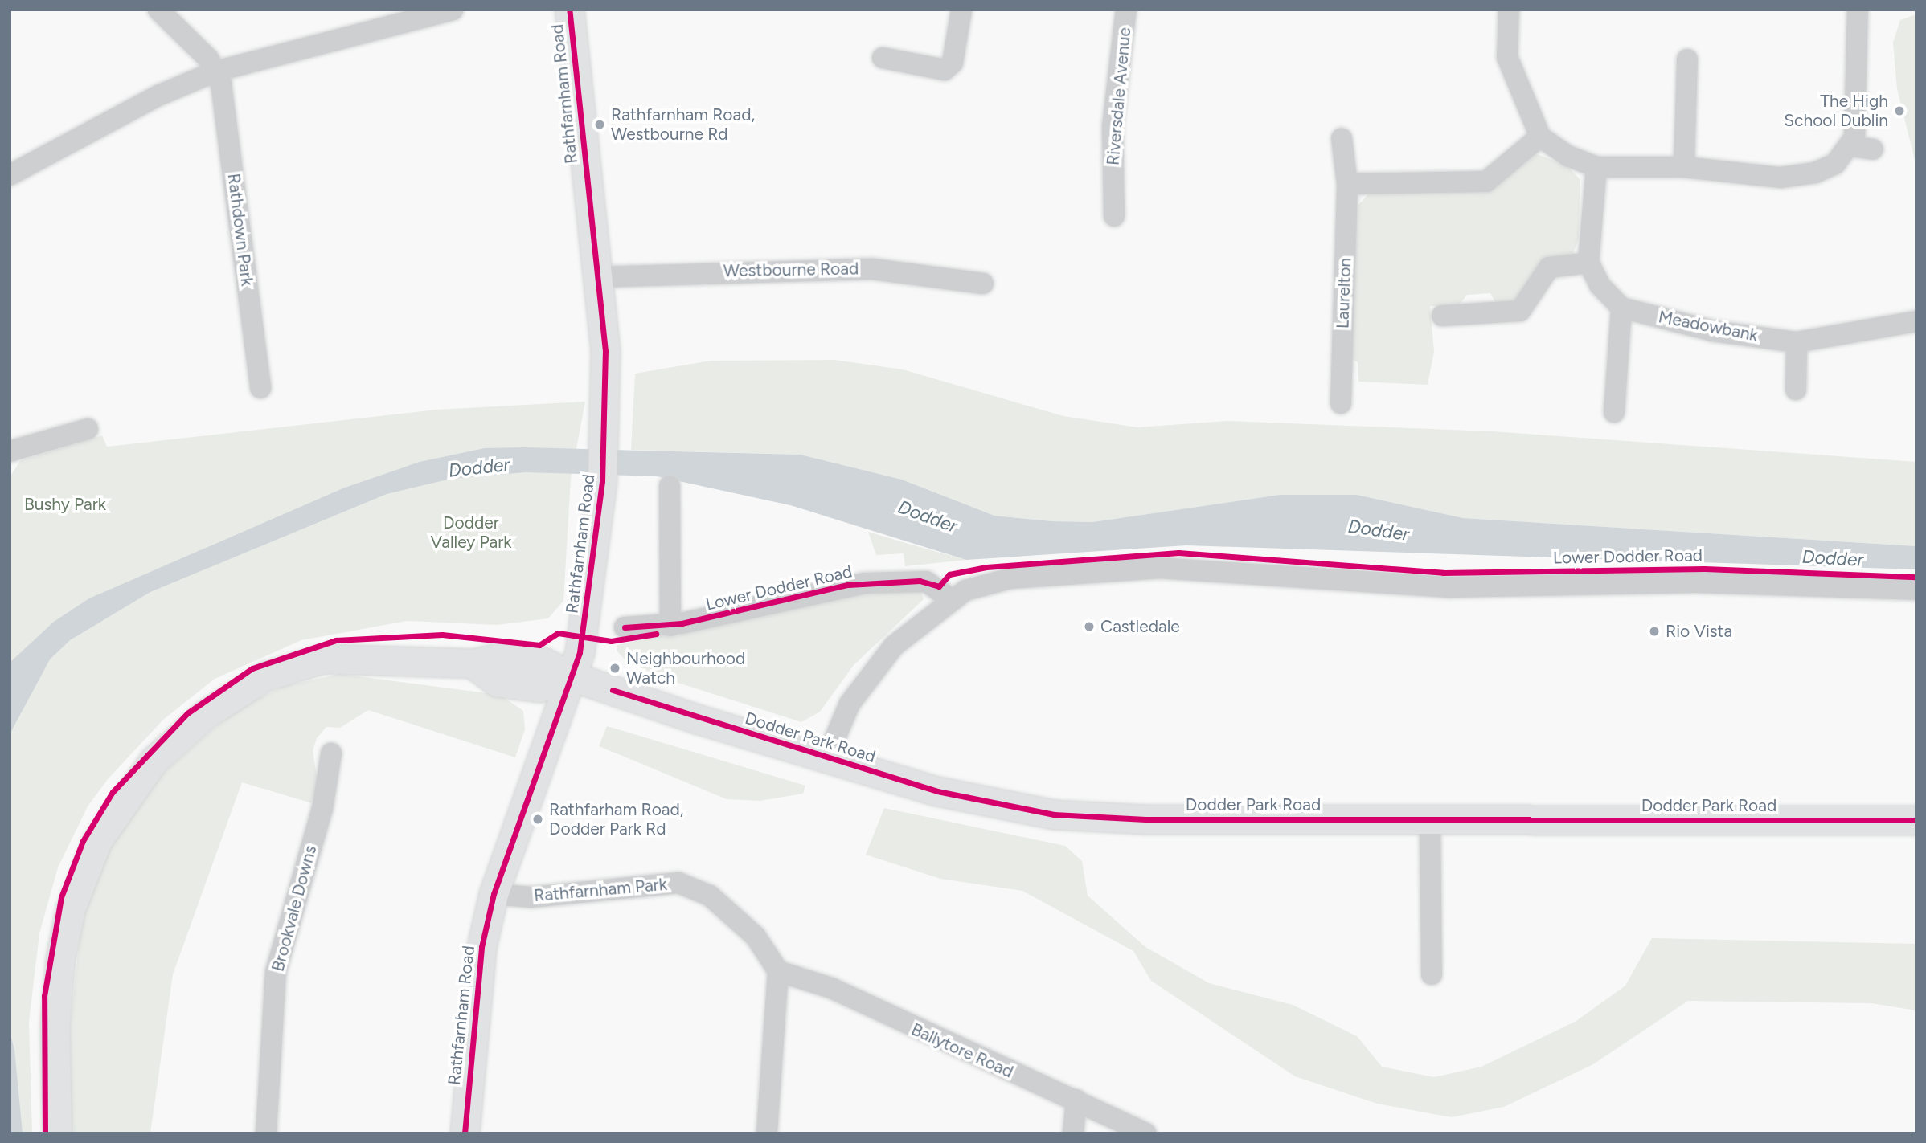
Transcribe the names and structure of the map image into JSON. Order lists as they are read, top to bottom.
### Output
{
  "streets": {
    "main road": ["Rathfarnham Road", "Dodder Park Road"],
    "street": [
      "Riversdale Avenue",
      "Rathdown Park",
      "Westbourne Road",
      "Laurelton",
      "Meadowbank",
      "Lower Dodder Road",
      "Rathfarnham Park",
      "Brookvale Downs",
      "Ballytore Road"
    ]
  },
  "crossings": [
    ["Rathfarnham Road", "Westbourne Road"],
    ["Rathfarnham Road", "Dodder Park Road"],
    ["Rathfarnham Road", "Rathfarnham Park"],
    ["Rathfarnham Park", "Ballytore Road"]
  ],
  "water": ["Dodder"],
  "parks": ["Bushy Park", "Dodder Valley Park"],
  "places": [
    "The High School Dublin",
    "Rathfarnham Road, Westbourne Rd",
    "Castledale",
    "Rio Vista",
    "Neighbourhood Watch",
    "Rathfarham Road, Dodder Park Rd"
  ]
}
